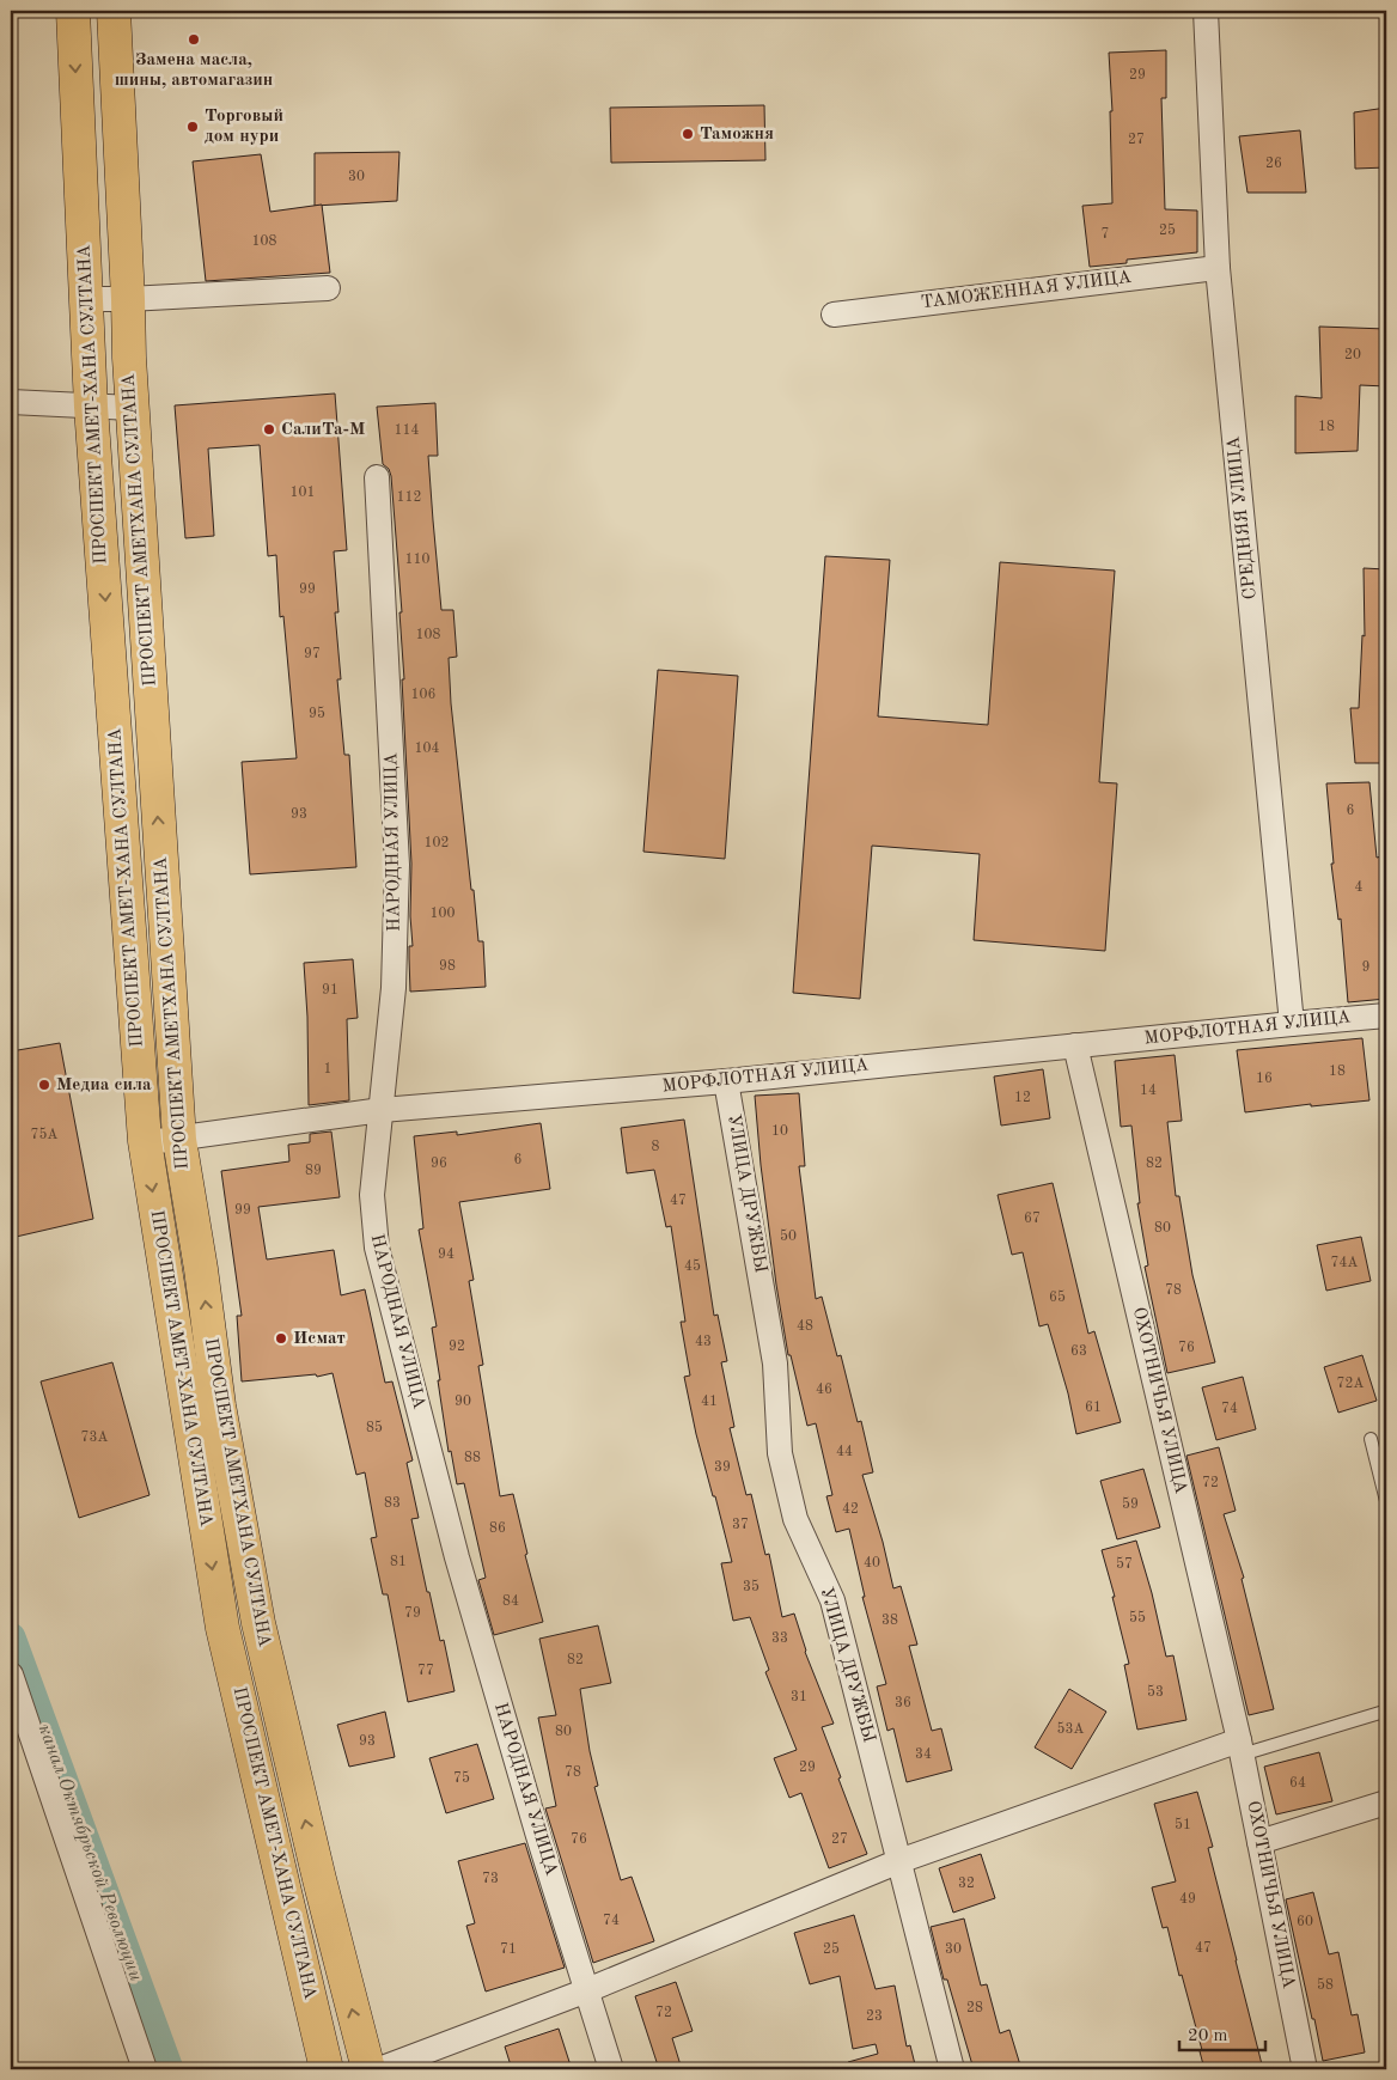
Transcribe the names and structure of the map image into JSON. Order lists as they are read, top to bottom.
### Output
{
  "streets": {
    "main road": ["ПРОСПЕКТ АМЕТ-ХАНА СУЛТАНА", "ПРОСПЕКТ АМЕТХАНА СУЛТАНА"],
    "street": [
      "ТАМОЖЕННАЯ УЛИЦА",
      "СРЕДНЯЯ УЛИЦА",
      "НАРОДНАЯ УЛИЦА",
      "МОРФЛОТНАЯ УЛИЦА",
      "УЛИЦА ДРУЖБЫ",
      "ОХОТНИЧЬЯ УЛИЦА"
    ]
  },
  "crossings": [
    ["ТАМОЖЕННАЯ УЛИЦА", "СРЕДНЯЯ УЛИЦА"],
    ["ПРОСПЕКТ АМЕТ-ХАНА СУЛТАНА", "МОРФЛОТНАЯ УЛИЦА"],
    ["СРЕДНЯЯ УЛИЦА", "МОРФЛОТНАЯ УЛИЦА"],
    ["ПРОСПЕКТ АМЕТХАНА СУЛТАНА", "МОРФЛОТНАЯ УЛИЦА"],
    ["НАРОДНАЯ УЛИЦА", "МОРФЛОТНАЯ УЛИЦА"],
    ["МОРФЛОТНАЯ УЛИЦА", "УЛИЦА ДРУЖБЫ"],
    ["МОРФЛОТНАЯ УЛИЦА", "ОХОТНИЧЬЯ УЛИЦА"]
  ],
  "one_way": ["ПРОСПЕКТ АМЕТ-ХАНА СУЛТАНА", "ПРОСПЕКТ АМЕТХАНА СУЛТАНА"],
  "water": ["канал Октябрьской Революции"],
  "places": [
    "Замена масла, шины, автомагазин",
    "Торговый дом нури",
    "Таможня",
    "СалиТа-М",
    "Медиа сила",
    "Исмат"
  ],
  "house_numbers": [
    "29",
    "27",
    "26",
    "30",
    "25",
    "7",
    "108",
    "20",
    "18",
    "114",
    "101",
    "112",
    "110",
    "99",
    "108",
    "97",
    "106",
    "95",
    "104",
    "6",
    "93",
    "102",
    "4",
    "100",
    "98",
    "9",
    "91",
    "1",
    "18",
    "16",
    "14",
    "12",
    "10",
    "75А",
    "8",
    "6",
    "96",
    "82",
    "89",
    "47",
    "99",
    "67",
    "80",
    "50",
    "94",
    "74А",
    "45",
    "78",
    "65",
    "48",
    "43",
    "92",
    "76",
    "63",
    "72А",
    "46",
    "90",
    "41",
    "61",
    "74",
    "85",
    "73А",
    "44",
    "88",
    "39",
    "72",
    "83",
    "59",
    "42",
    "37",
    "86",
    "81",
    "40",
    "57",
    "35",
    "84",
    "79",
    "55",
    "38",
    "33",
    "82",
    "77",
    "53",
    "31",
    "36",
    "53А",
    "80",
    "93",
    "34",
    "29",
    "78",
    "75",
    "64",
    "51",
    "76",
    "27",
    "73",
    "32",
    "49",
    "74",
    "60",
    "47",
    "71",
    "25",
    "30",
    "58",
    "28",
    "72",
    "23"
  ],
  "scale_bar": "20 m"
}
